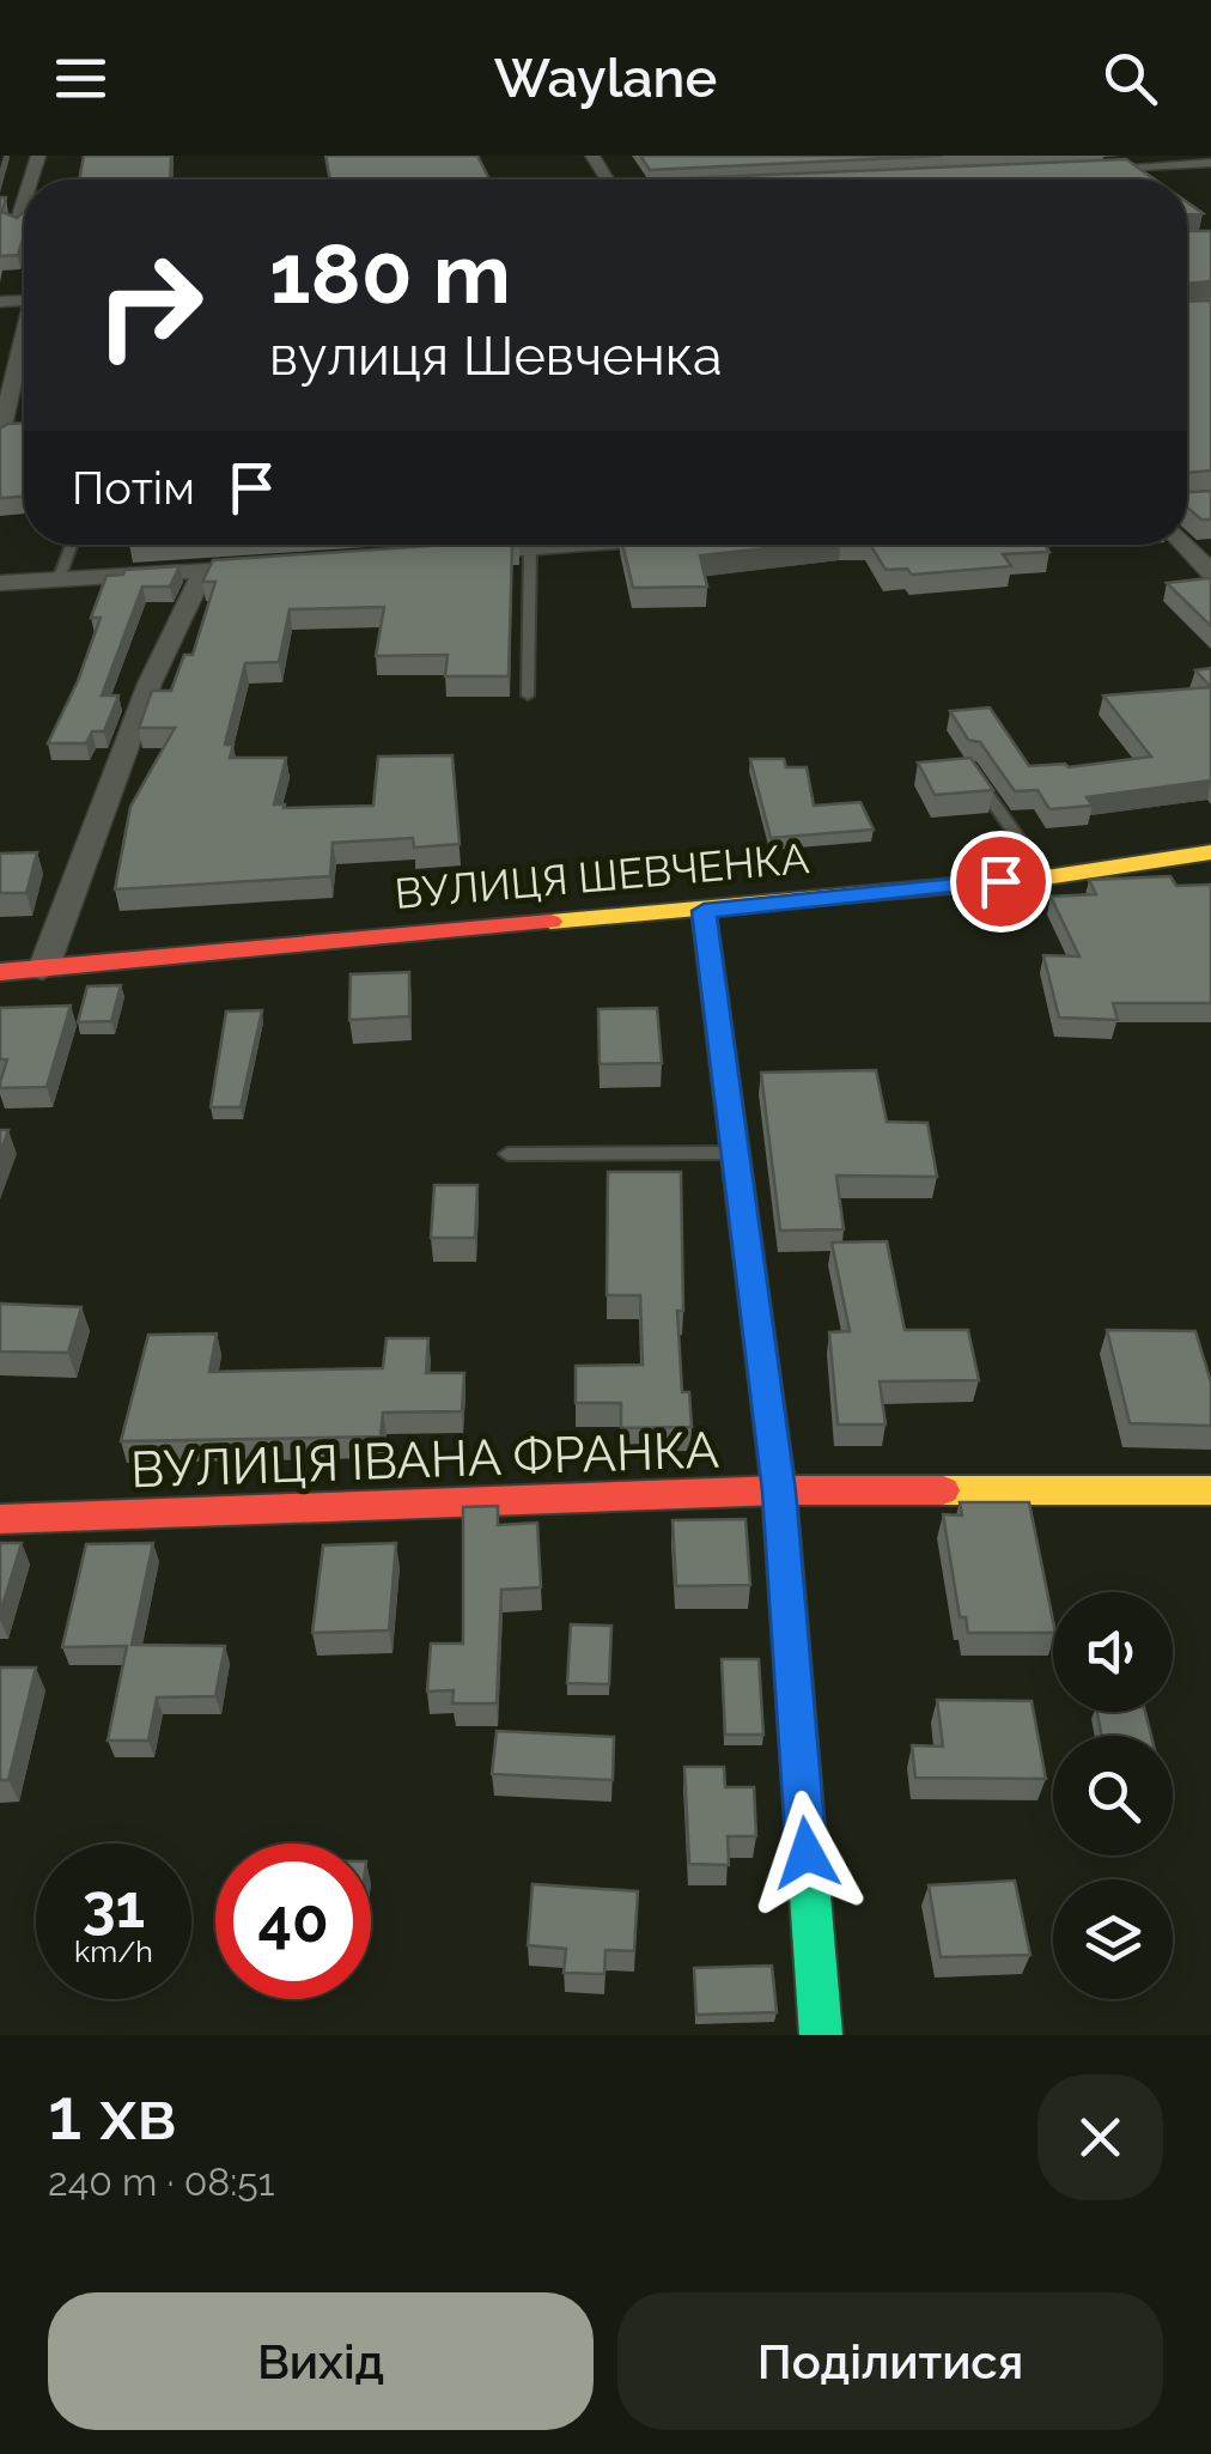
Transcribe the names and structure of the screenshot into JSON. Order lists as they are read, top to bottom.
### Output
{
  "streets": {
    "street": ["ВУЛИЦЯ ШЕВЧЕНКА", "ВУЛИЦЯ ІВАНА ФРАНКА"]
  },
  "page": {
    "header": "Waylane",
    "turn": ["180 m", "вулиця Шевченка"],
    "then": "Потім",
    "speed": "31 km/h",
    "limit": "40",
    "heading": ["1 хв", "240 m · 08:51"],
    "buttons": ["Вихід", "Поділитися"]
  }
}
